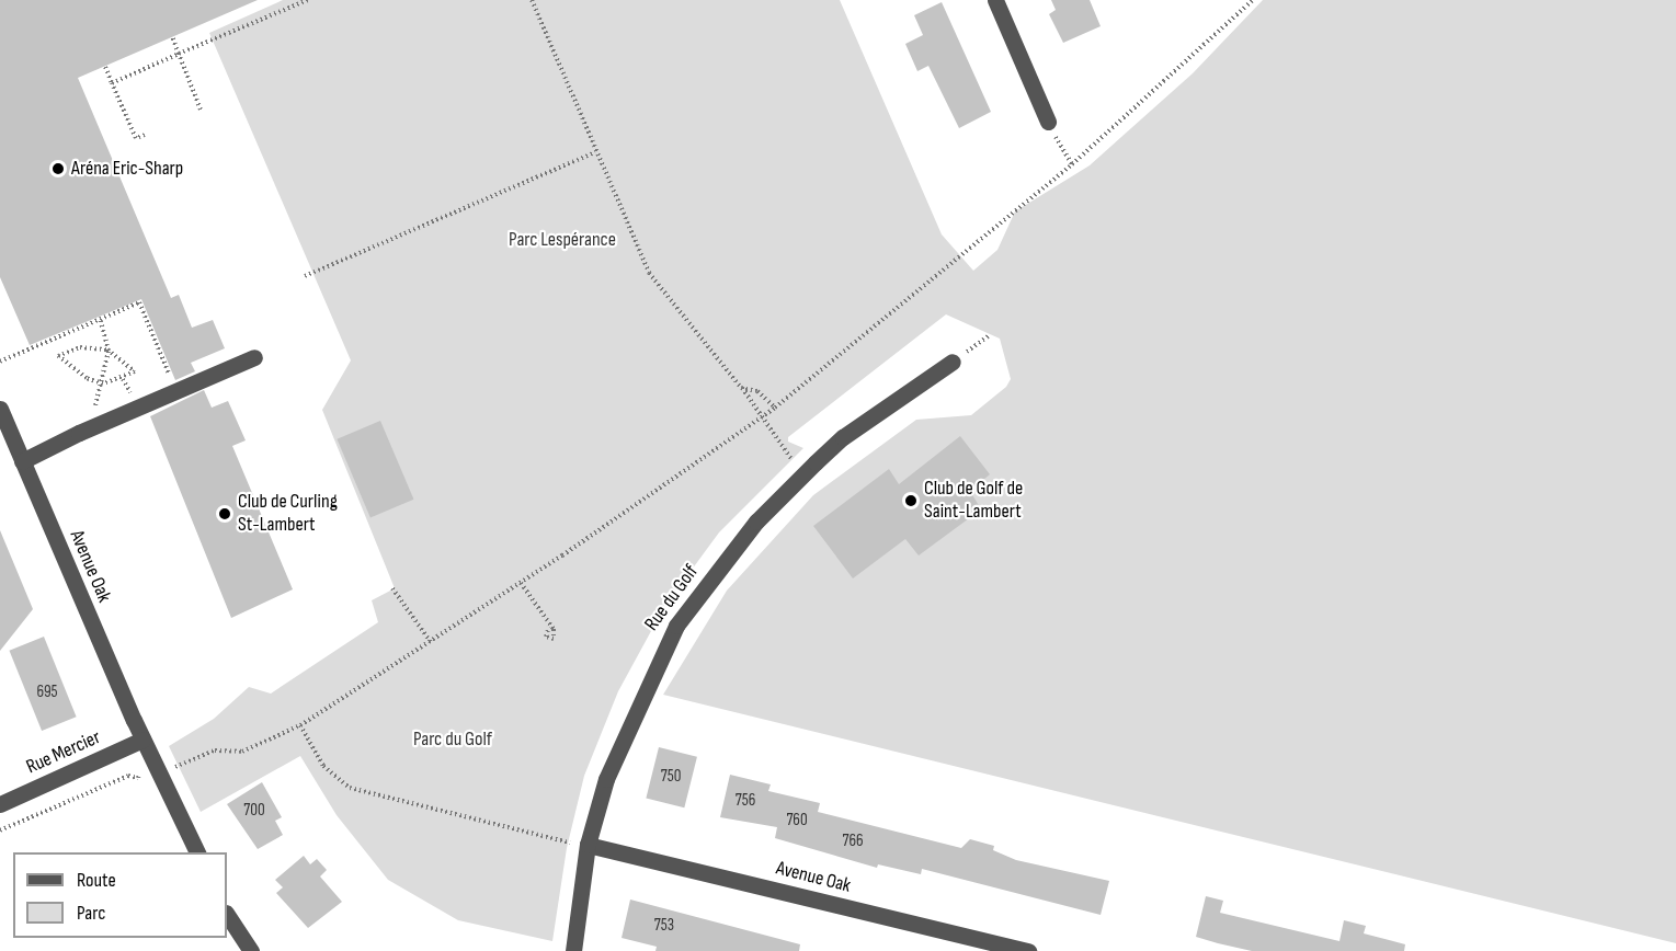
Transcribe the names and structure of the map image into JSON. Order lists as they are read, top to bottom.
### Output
{
  "streets": {
    "street": ["Avenue Oak", "Rue du Golf", "Rue Mercier"]
  },
  "crossings": [
    ["Avenue Oak", "Rue du Golf"],
    ["Avenue Oak", "Rue Mercier"]
  ],
  "parks": ["Parc Lespérance", "Parc du Golf"],
  "places": ["Aréna Eric-Sharp", "Club de Golf de Saint-Lambert", "Club de Curling St-Lambert"],
  "house_numbers": [
    "695",
    "750",
    "756",
    "700",
    "760",
    "766",
    "753"
  ],
  "legend": ["Route", "Parc"]
}
